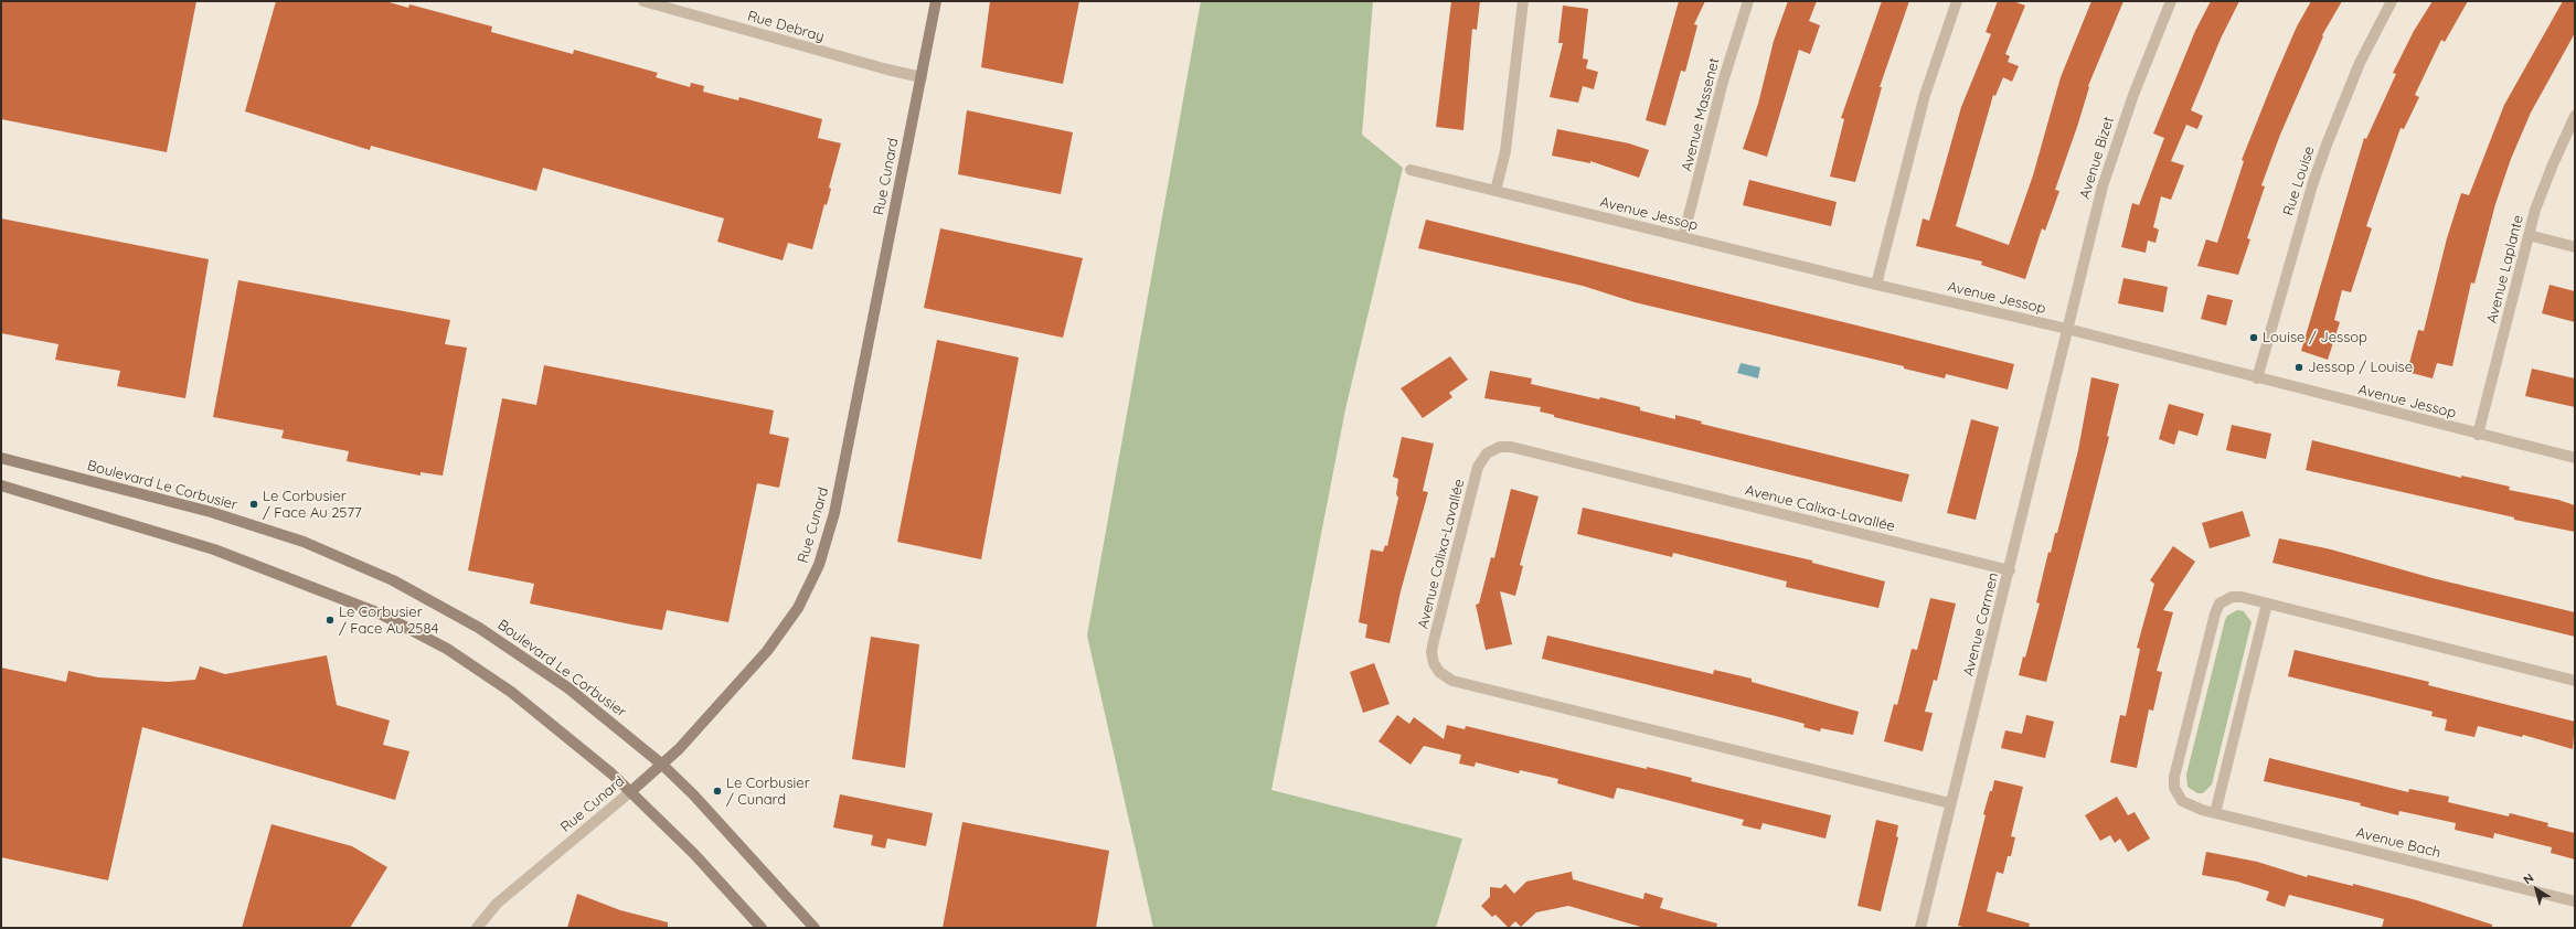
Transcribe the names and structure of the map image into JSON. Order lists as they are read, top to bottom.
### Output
{
  "streets": {
    "street": [
      "Rue Debray",
      "Avenue Massenet",
      "Avenue Bizet",
      "Rue Cunard",
      "Rue Louise",
      "Avenue Jessop",
      "Avenue Laplante",
      "Boulevard Le Corbusier",
      "Avenue Calixa-Lavallée",
      "Avenue Carmen",
      "Avenue Bach"
    ]
  },
  "crossings": [
    ["Rue Debray", "Rue Cunard"],
    ["Avenue Massenet", "Avenue Jessop"],
    ["Avenue Bizet", "Avenue Jessop"],
    ["Avenue Bizet", "Avenue Carmen"],
    ["Rue Cunard", "Boulevard Le Corbusier"],
    ["Rue Louise", "Avenue Jessop"],
    ["Avenue Jessop", "Avenue Laplante"],
    ["Avenue Jessop", "Avenue Carmen"],
    ["Avenue Calixa-Lavallée", "Avenue Carmen"]
  ],
  "places": [
    "Louise / Jessop",
    "Jessop / Louise",
    "Le Corbusier / Face Au 2577",
    "Le Corbusier / Face Au 2584",
    "Le Corbusier / Cunard"
  ],
  "north": "top left"
}
